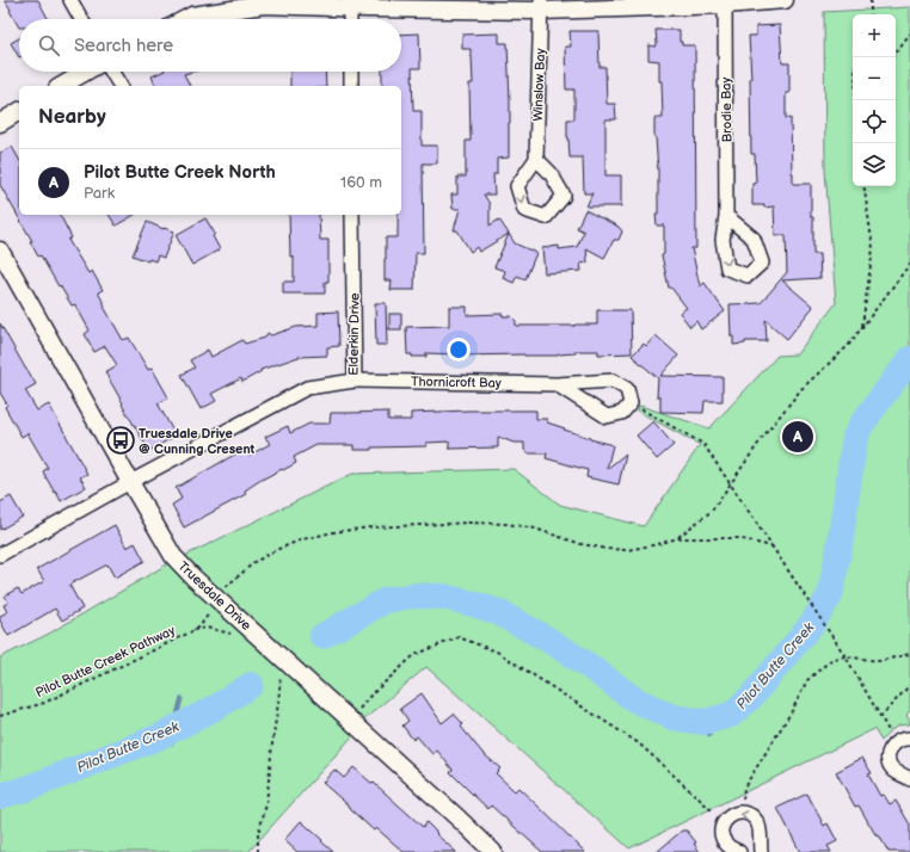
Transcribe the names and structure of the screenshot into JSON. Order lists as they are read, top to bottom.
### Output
{
  "streets": {
    "street": [
      "Winslow Bay",
      "Brodie Bay",
      "Elderkin Drive",
      "Thornicroft Bay",
      "Truesdale Drive"
    ],
    "path": ["Pilot Butte Creek Pathway"]
  },
  "crossings": [
    ["Elderkin Drive", "Thornicroft Bay"],
    ["Elderkin Drive", "Truesdale Drive"]
  ],
  "water": ["Pilot Butte Creek"],
  "places": {
    "bus stop": ["Truesdale Drive @ Cunning Cresent"]
  },
  "page": {
    "map_buttons": ["+", "−"],
    "search": "Search here",
    "heading": "Nearby",
    "list": [
      {
        "mark": "A",
        "name": "Pilot Butte Creek North",
        "note": "Park",
        "value": "160 m"
      }
    ],
    "pins": "A"
  }
}
